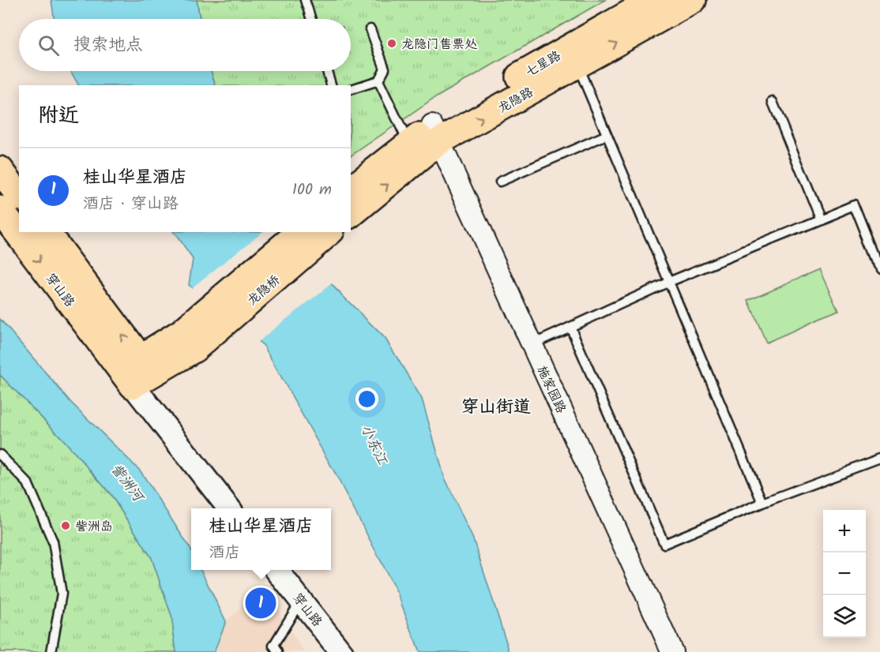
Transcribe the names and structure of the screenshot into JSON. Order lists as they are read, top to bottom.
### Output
{
  "streets": {
    "main road": [
      "七星路",
      "龙隐路",
      "穿山路",
      "龙隐桥"
    ],
    "street": ["施家园路"]
  },
  "crossings": [
    ["七星路", "龙隐路"],
    ["龙隐路", "施家园路"]
  ],
  "districts": ["穿山街道"],
  "water": ["小东江", "訾洲河"],
  "places": ["龙隐门售票处", "訾洲岛"],
  "page": {
    "search": "搜索地点",
    "heading": "附近",
    "list": [
      {
        "mark": "1",
        "name": "桂山华星酒店",
        "note": "酒店 · 穿山路",
        "value": "100 m"
      }
    ],
    "popup": ["桂山华星酒店", "酒店"],
    "map_buttons": ["+", "−"],
    "pins": "1"
  }
}
